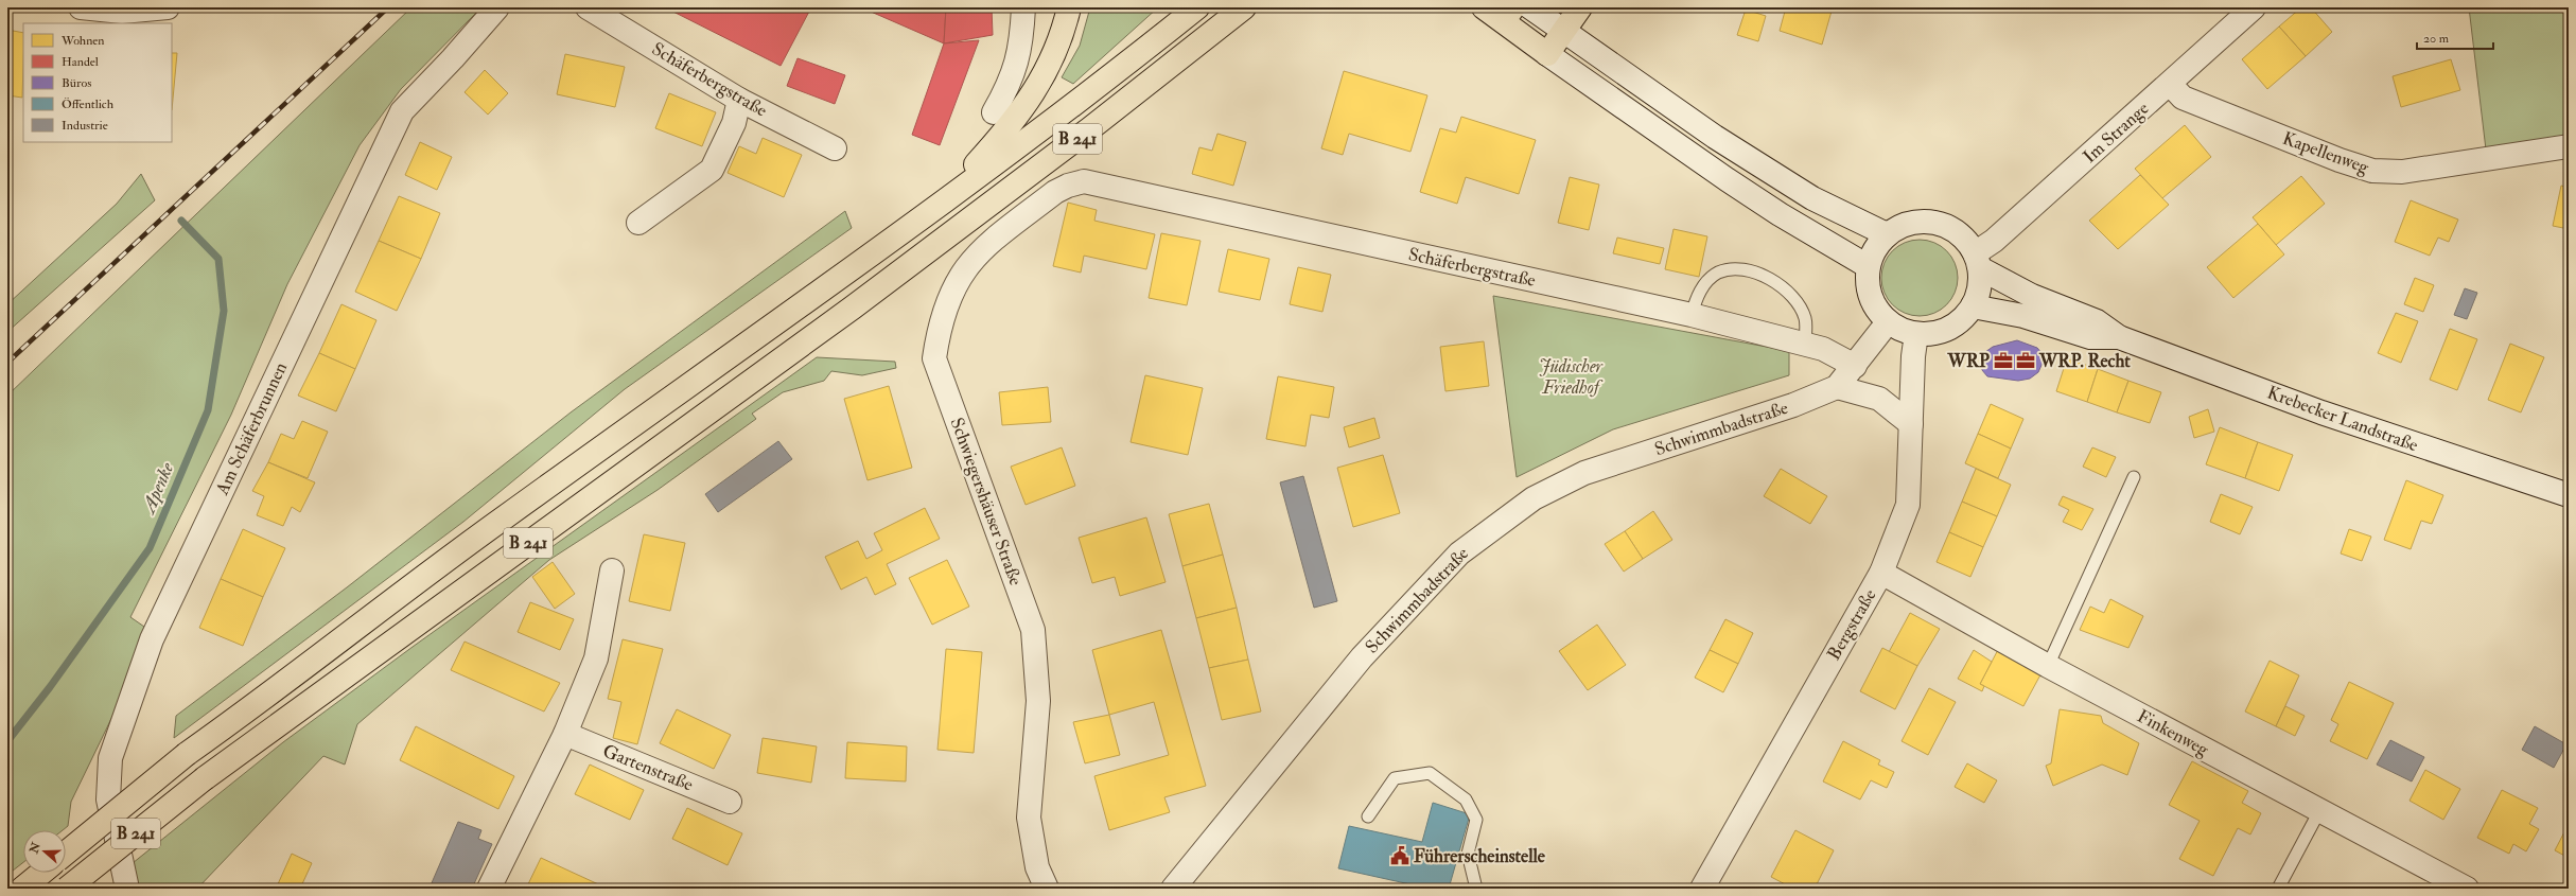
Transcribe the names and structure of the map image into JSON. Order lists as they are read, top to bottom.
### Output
{
  "streets": {
    "main road": ["B 241"],
    "street": [
      "Schäferbergstraße",
      "Im Strange",
      "Kapellenweg",
      "Krebecker Landstraße",
      "Am Schäferbrunnen",
      "Schwimmbadstraße",
      "Schwiegershäuser Straße",
      "Bergstraße",
      "Finkenweg",
      "Gartenstraße"
    ]
  },
  "crossings": [
    ["Schäferbergstraße", "Schwimmbadstraße"],
    ["Schäferbergstraße", "Schwiegershäuser Straße"],
    ["Im Strange", "Kapellenweg"],
    ["Im Strange", "Krebecker Landstraße"],
    ["Im Strange", "Schwimmbadstraße"],
    ["Im Strange", "Bergstraße"],
    ["Krebecker Landstraße", "Schwimmbadstraße"],
    ["Krebecker Landstraße", "Bergstraße"],
    ["Schwimmbadstraße", "Bergstraße"],
    ["Bergstraße", "Finkenweg"]
  ],
  "water": ["Apenke"],
  "parks": ["Jüdischer Friedhof"],
  "places": {
    "office": ["WRP", "WRP. Recht"],
    "public building": ["Führerscheinstelle"]
  },
  "legend": [
    "Wohnen",
    "Handel",
    "Büros",
    "Öffentlich",
    "Industrie"
  ],
  "scale_bar": "20 m",
  "north": "left"
}
